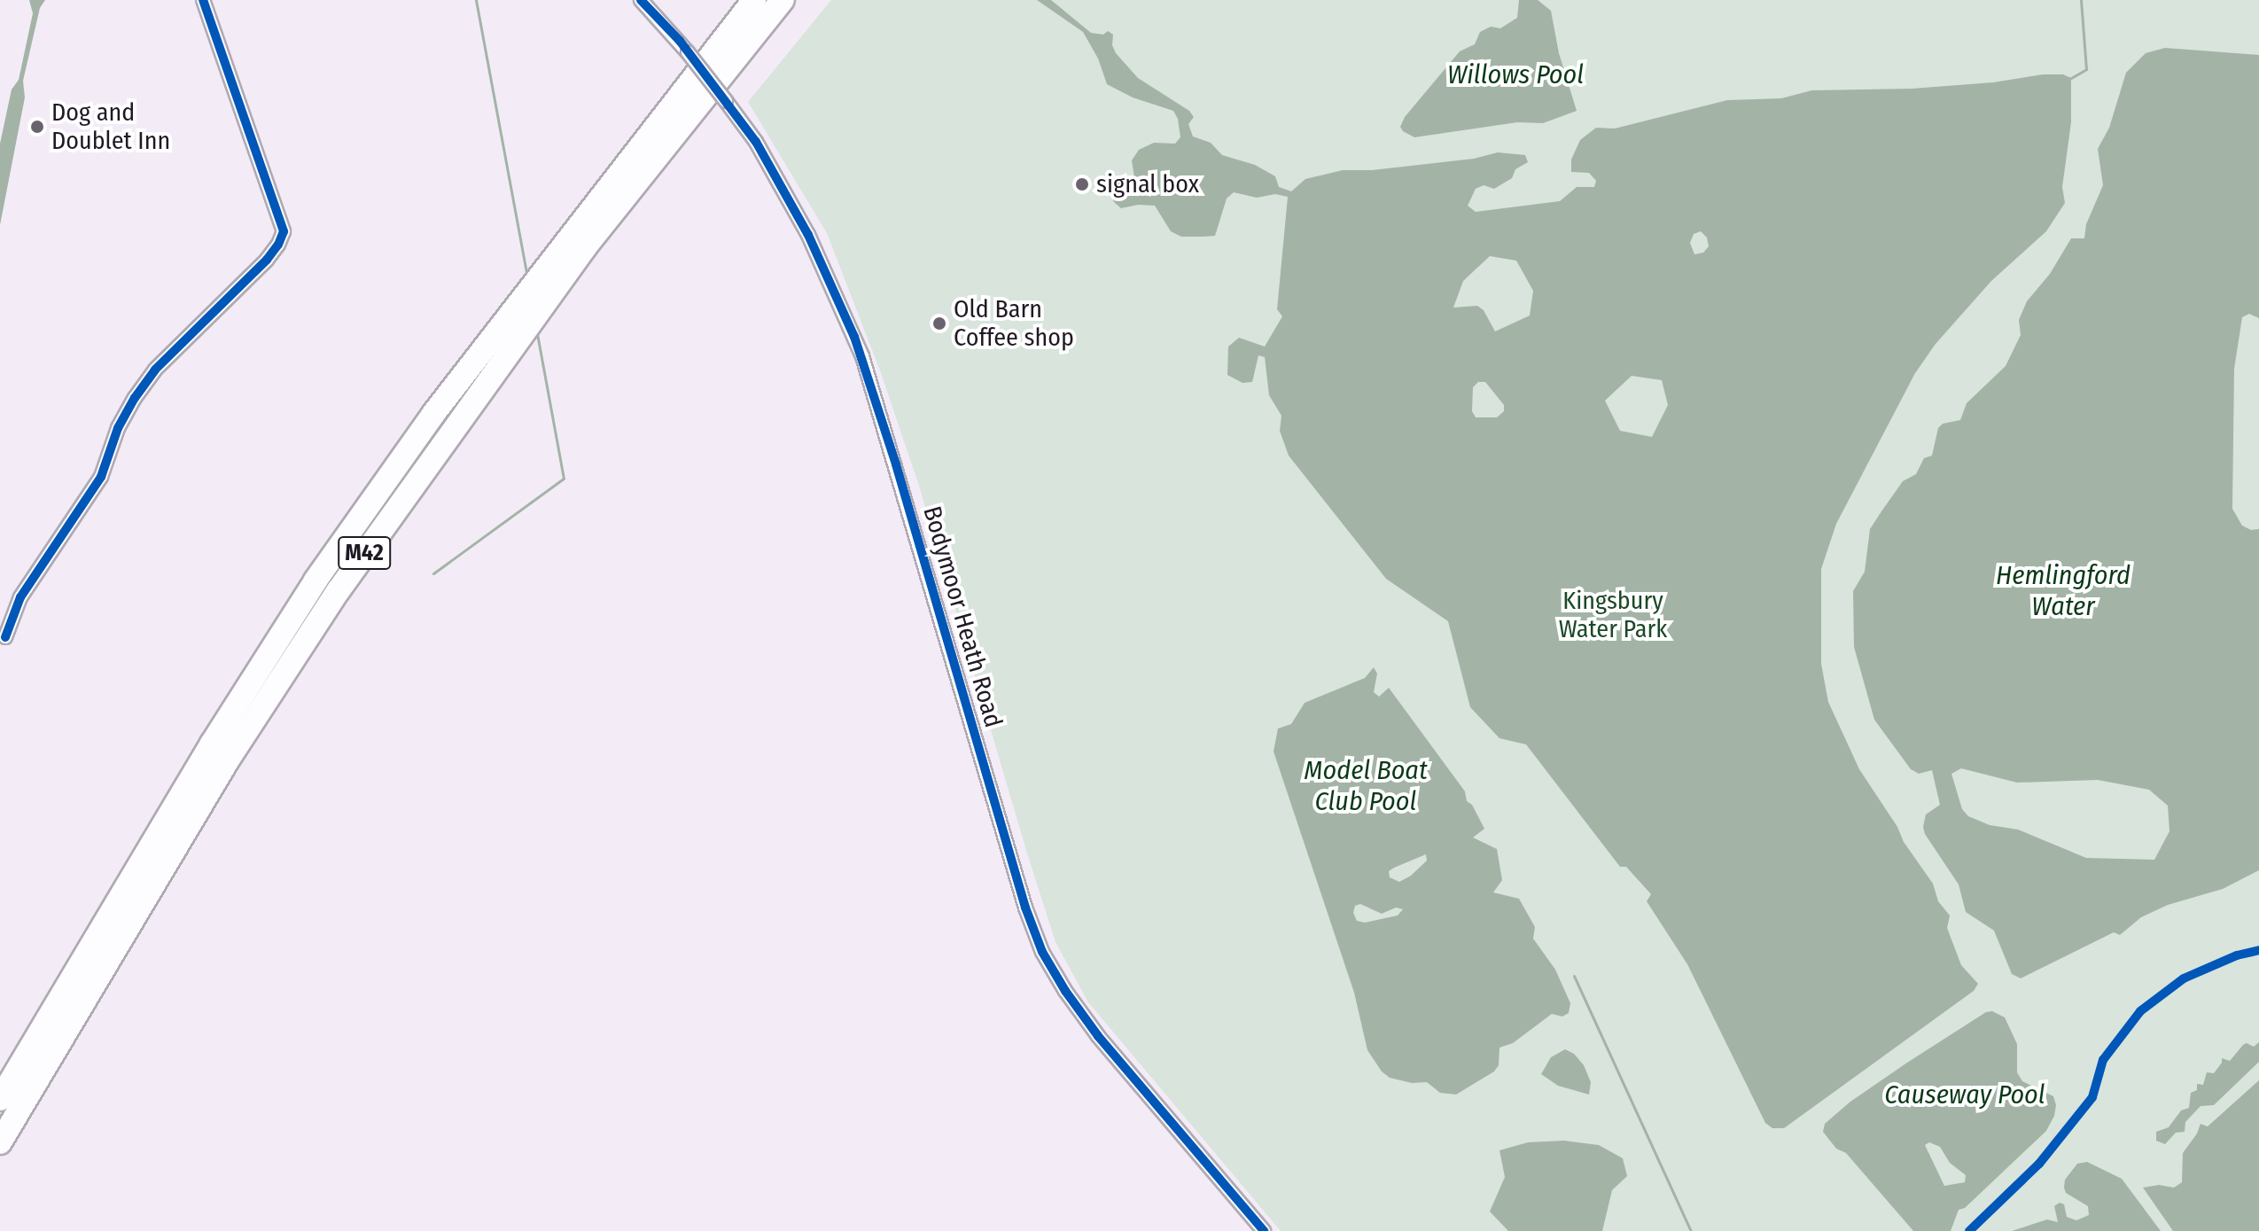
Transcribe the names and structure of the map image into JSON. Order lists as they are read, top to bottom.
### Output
{
  "streets": {
    "highway": ["M42"],
    "street": ["Bodymoor Heath Road"]
  },
  "water": [
    "Willows Pool",
    "Hemlingford Water",
    "Model Boat Club Pool",
    "Causeway Pool"
  ],
  "parks": ["Kingsbury Water Park"],
  "places": ["Dog and Doublet Inn", "signal box", "Old Barn Coffee shop"]
}
